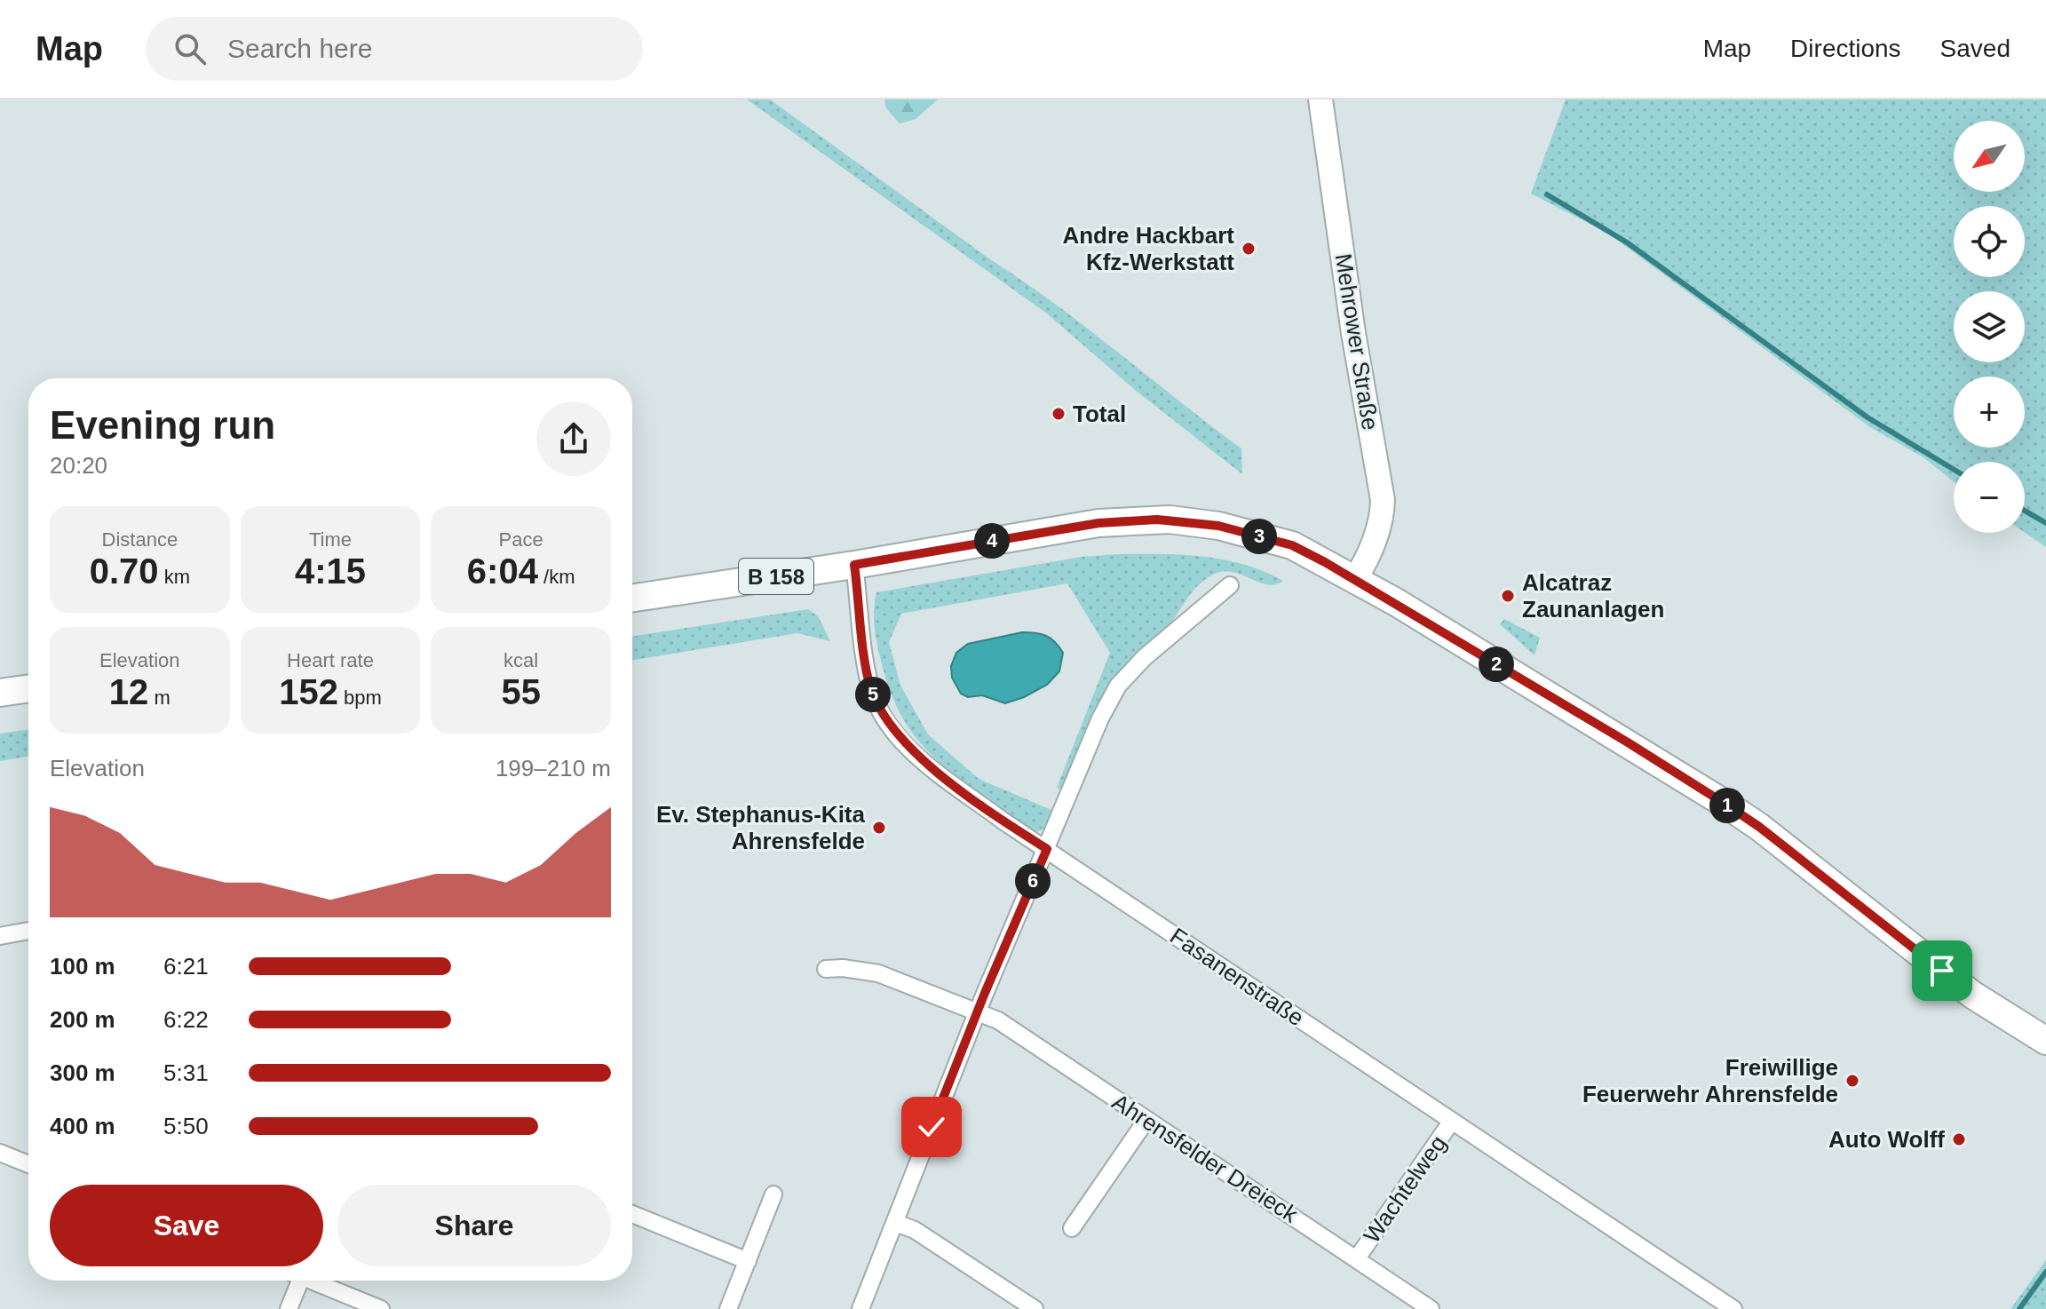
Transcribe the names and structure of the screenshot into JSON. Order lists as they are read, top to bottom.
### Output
{
  "streets": {
    "main road": ["Mehrower Straße", "B 158"],
    "street": ["Fasanenstraße", "Ahrensfelder Dreieck", "Wachtelweg"]
  },
  "crossings": [
    ["Mehrower Straße", "B 158"],
    ["B 158", "Fasanenstraße"],
    ["Fasanenstraße", "Wachtelweg"],
    ["Ahrensfelder Dreieck", "Wachtelweg"]
  ],
  "places": [
    "Andre Hackbart Kfz-Werkstatt",
    "Total",
    "Alcatraz Zaunanlagen",
    "Ev. Stephanus-Kita Ahrensfelde",
    "Freiwillige Feuerwehr Ahrensfelde",
    "Auto Wolff"
  ],
  "north": "bottom left",
  "page": {
    "header": "Map",
    "search": "Search here",
    "nav": ["Map", "Directions", "Saved"],
    "map_buttons": ["+", "−"],
    "heading": ["Evening run", "20:20"],
    "stats": [
      ["Distance", "0.70 km"],
      ["Time", "4:15"],
      ["Pace", "6:04 /km"],
      ["Elevation", "12 m"],
      ["Heart rate", "152 bpm"],
      ["kcal", "55"]
    ],
    "pins": [
      "3",
      "4",
      "2",
      "5",
      "1",
      "6"
    ],
    "chart": ["Elevation", "199–210 m"],
    "list": [
      {
        "name": "100 m",
        "note": "6:21"
      },
      {
        "name": "200 m",
        "note": "6:22"
      },
      {
        "name": "300 m",
        "note": "5:31"
      },
      {
        "name": "400 m",
        "note": "5:50"
      }
    ],
    "buttons": ["Save", "Share"]
  }
}
